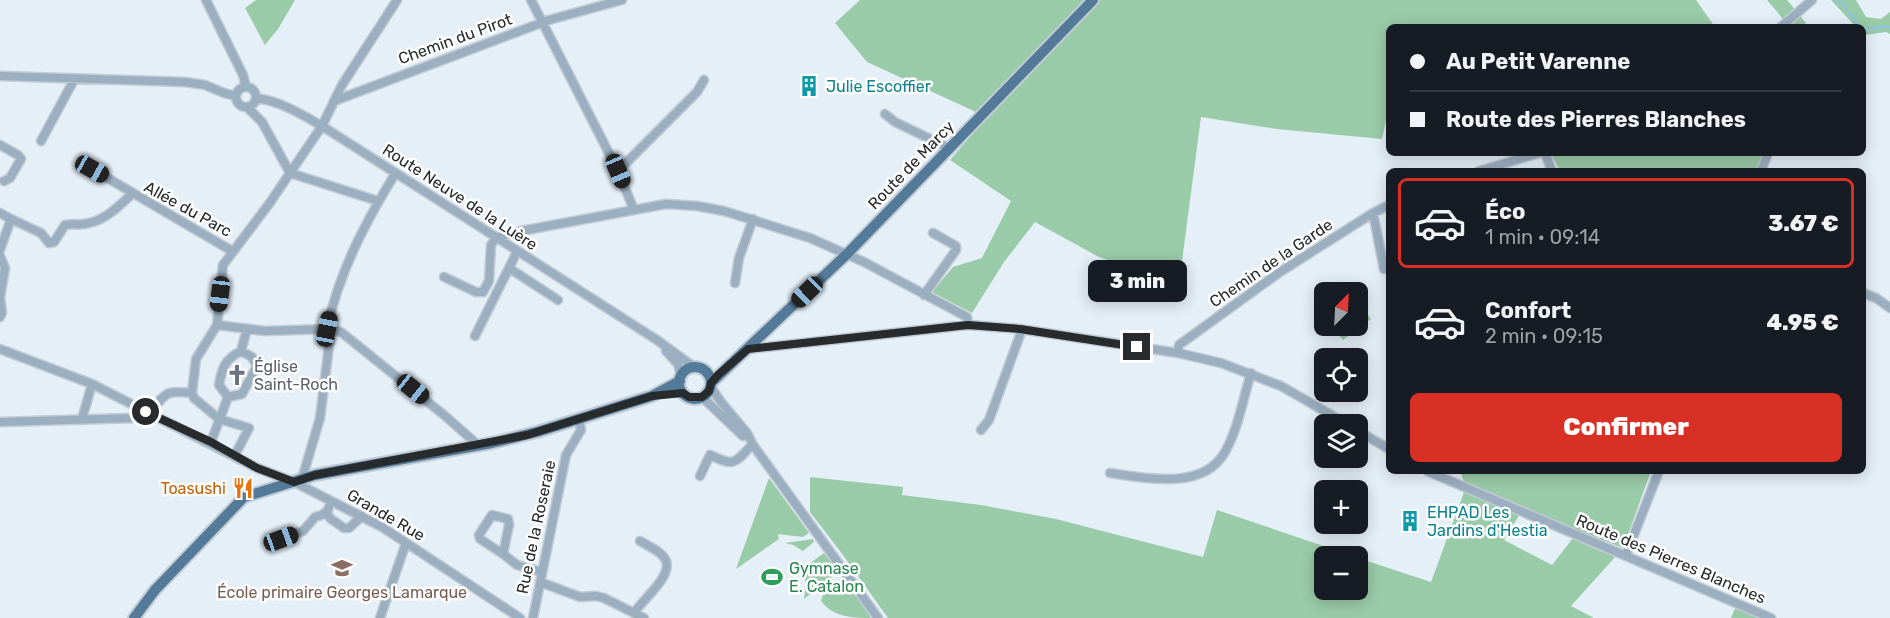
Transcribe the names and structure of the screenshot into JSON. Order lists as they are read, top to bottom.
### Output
{
  "streets": {
    "main road": ["Route de Marcy"],
    "street": [
      "Chemin du Pirot",
      "Route Neuve de la Luère",
      "Allée du Parc",
      "Chemin de la Garde",
      "Grande Rue",
      "Rue de la Roseraie",
      "Route des Pierres Blanches"
    ]
  },
  "crossings": [
    ["Route de Marcy", "Route Neuve de la Luère"],
    ["Grande Rue", "Rue de la Roseraie"]
  ],
  "places": {
    "building": ["Julie Escoffier", "EHPAD Les Jardins d'Hestia"],
    "church": ["Église Saint-Roch"],
    "restaurant": ["Toasushi"],
    "school or university": ["École primaire Georges Lamarque"],
    "sports": ["Gymnase E. Catalon"]
  },
  "north": "top right",
  "page": {
    "banner": ["Au Petit Varenne", "Route des Pierres Blanches"],
    "list": [
      {
        "name": "Éco",
        "note": "1 min · 09:14",
        "value": "3.67 €"
      },
      {
        "name": "Confort",
        "note": "2 min · 09:15",
        "value": "4.95 €"
      }
    ],
    "bubble": "3 min",
    "map_buttons": ["+", "−"],
    "buttons": "Confirmer"
  }
}
